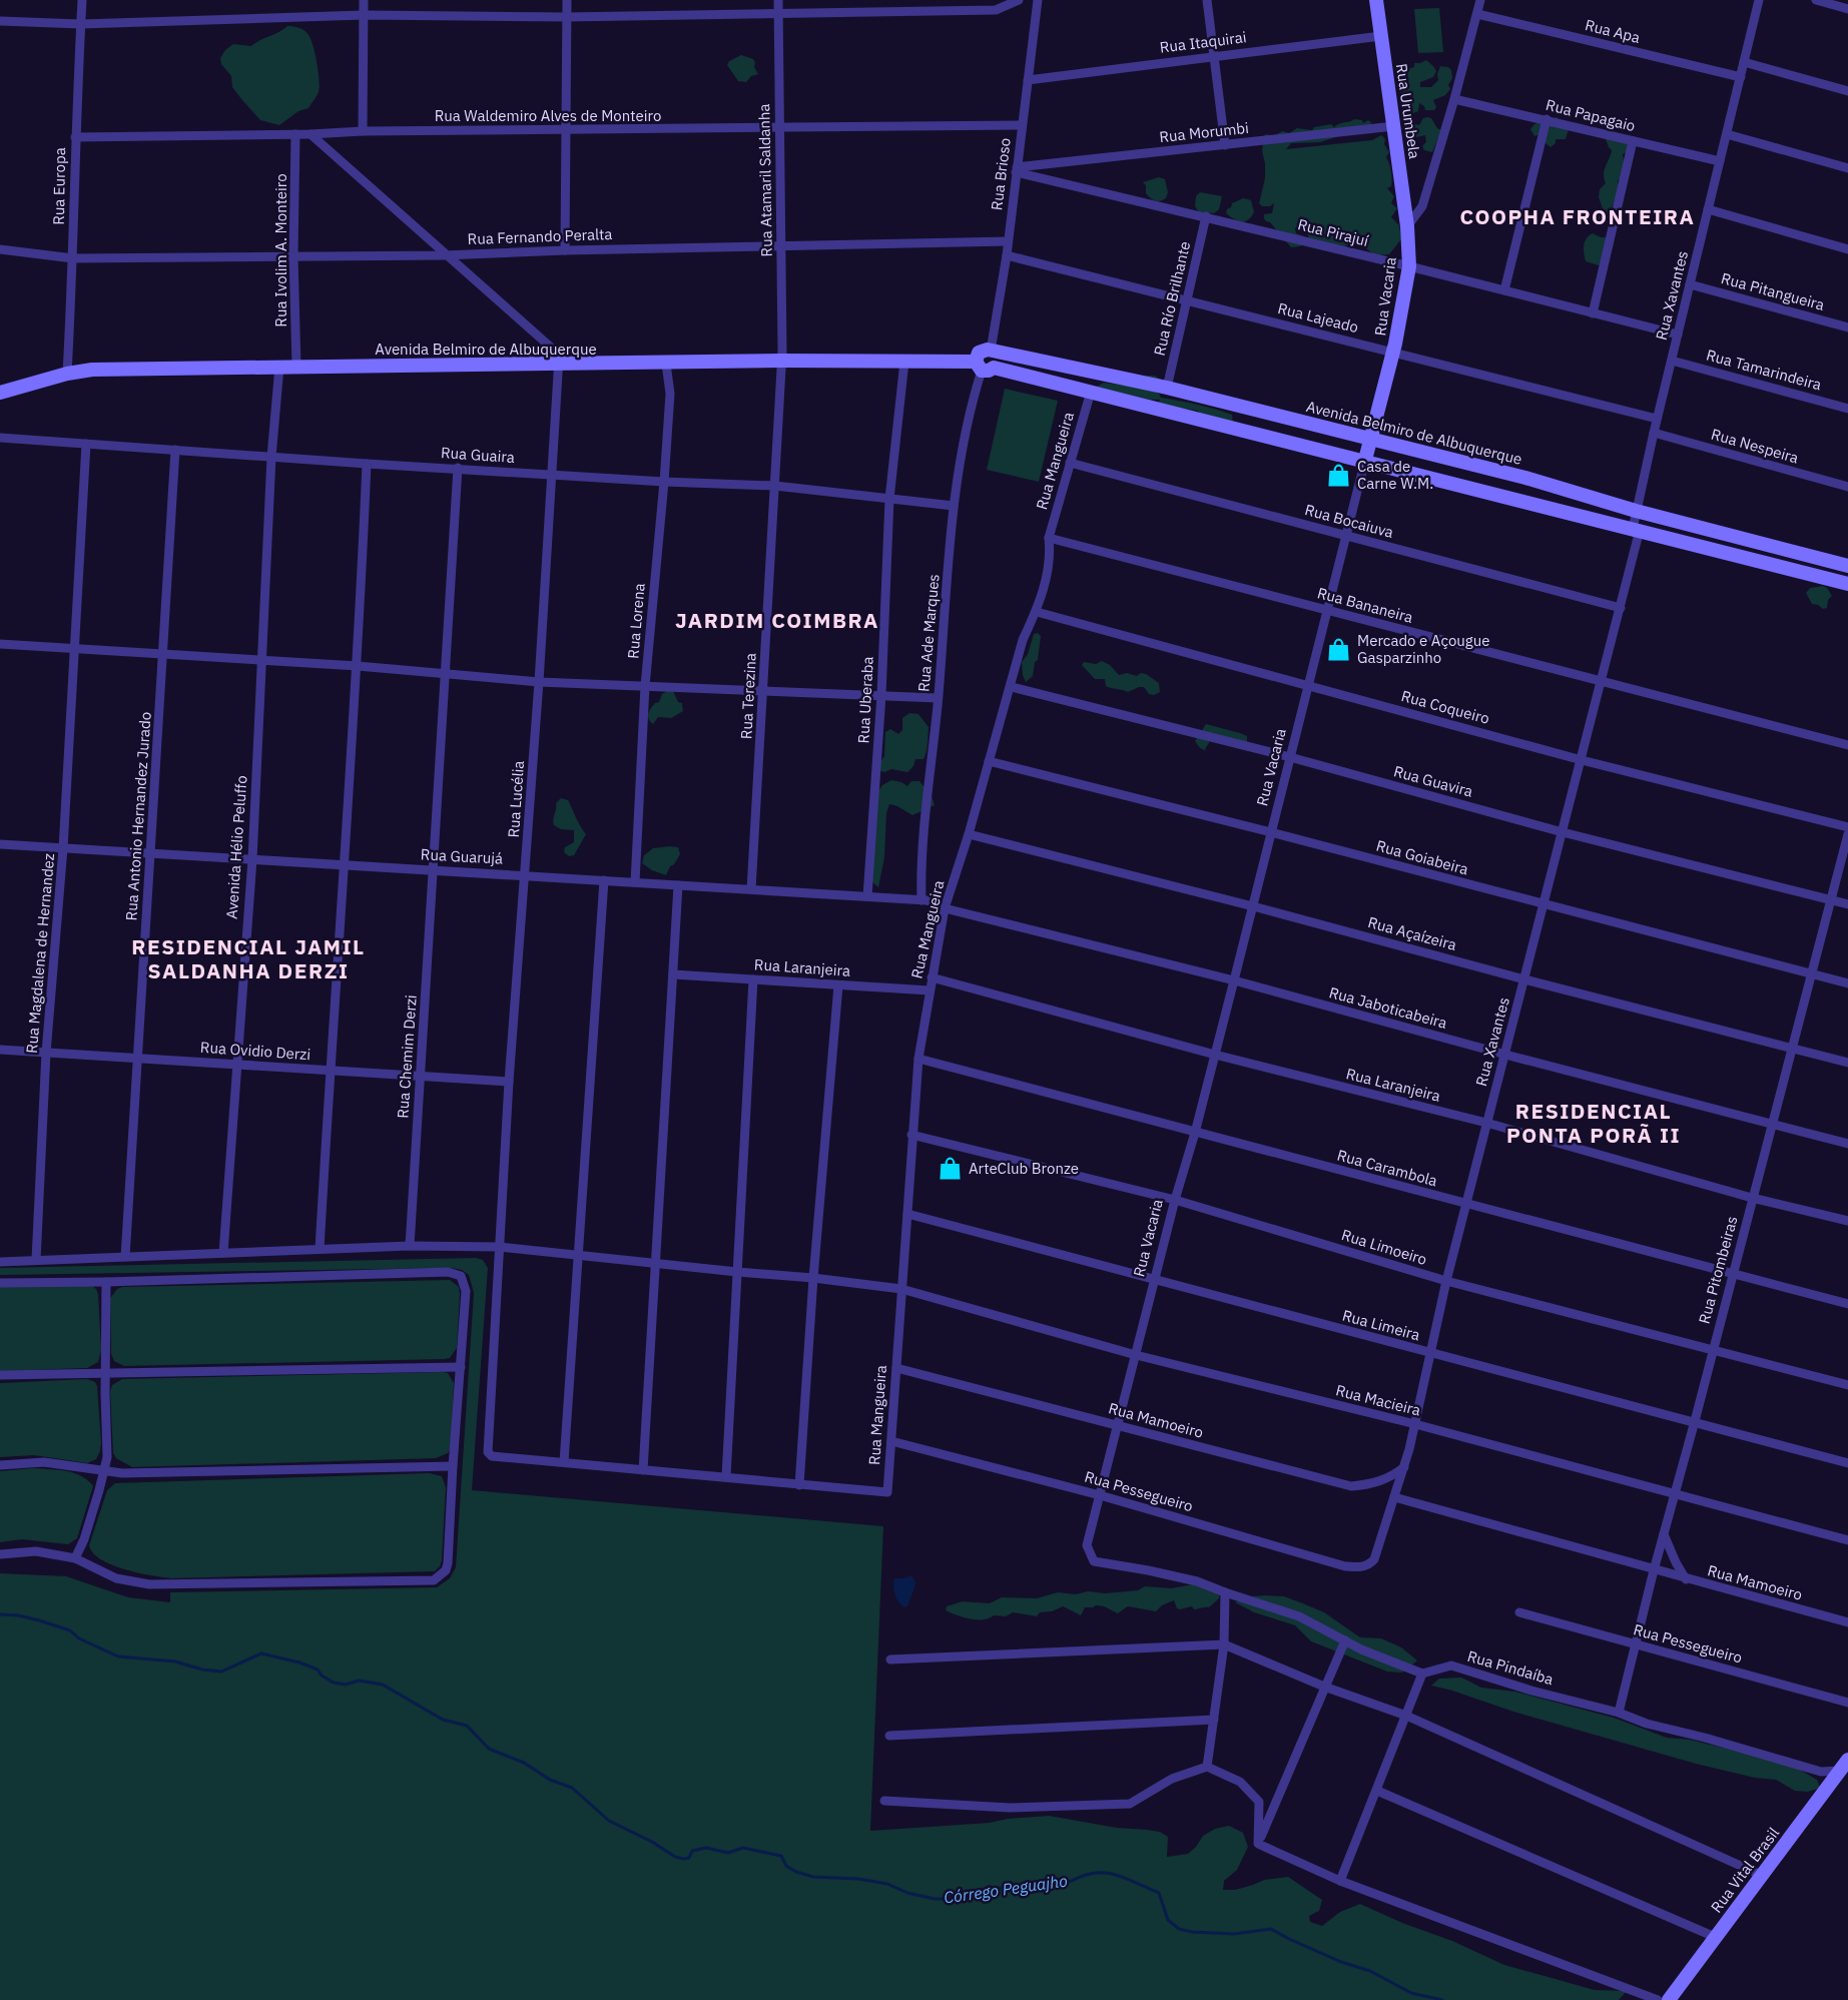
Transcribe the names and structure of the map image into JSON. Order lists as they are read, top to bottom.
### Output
{
  "streets": {
    "main road": [
      "Rua Urumbela",
      "Rua Vacaria",
      "Avenida Belmiro de Albuquerque",
      "Rua Vital Brasil"
    ],
    "street": [
      "Rua Apa",
      "Rua Itaquirai",
      "Rua Waldemiro Alves de Monteiro",
      "Rua Papagaio",
      "Rua Morumbi",
      "Rua Brioso",
      "Rua Atamaril Saldanha",
      "Rua Europa",
      "Rua Pirajuí",
      "Rua Fernando Peralta",
      "Rua Ivolim A. Monteiro",
      "Rua Pitangueira",
      "Rua Xavantes",
      "Rua Río Brilhante",
      "Rua Lajeado",
      "Rua Tamarindeira",
      "Rua Nespeira",
      "Rua Guaira",
      "Rua Mangueira",
      "Rua Bocaiuva",
      "Rua Bananeira",
      "Rua Lorena",
      "Rua Ade Marques",
      "Rua Terezina",
      "Rua Uberaba",
      "Rua Coqueiro",
      "Rua Guavira",
      "Rua Lucélia",
      "Rua Antonio Hernandez Jurado",
      "Avenida Hélio Peluffo",
      "Rua Guarujá",
      "Rua Goiabeira",
      "Rua Açaízeira",
      "Rua Magdalena de Hernandez",
      "Rua Laranjeira",
      "Rua Jaboticabeira",
      "Rua Ovidio Derzi",
      "Rua Chemim Derzi",
      "Rua Carambola",
      "Rua Limoeiro",
      "Rua Pitombeiras",
      "Rua Limeira",
      "Rua Macieira",
      "Rua Mamoeiro",
      "Rua Pessegueiro",
      "Rua Pindaíba"
    ]
  },
  "crossings": [
    ["Rua Apa", "Rua Xavantes"],
    ["Rua Itaquirai", "Rua Urumbela"],
    ["Rua Itaquirai", "Rua Brioso"],
    ["Rua Urumbela", "Rua Morumbi"],
    ["Rua Urumbela", "Rua Vacaria"],
    ["Rua Waldemiro Alves de Monteiro", "Rua Brioso"],
    ["Rua Waldemiro Alves de Monteiro", "Rua Atamaril Saldanha"],
    ["Rua Waldemiro Alves de Monteiro", "Rua Europa"],
    ["Rua Waldemiro Alves de Monteiro", "Rua Ivolim A. Monteiro"],
    ["Rua Papagaio", "Rua Xavantes"],
    ["Rua Morumbi", "Rua Brioso"],
    ["Rua Morumbi", "Rua Pirajuí"],
    ["Rua Brioso", "Rua Pirajuí"],
    ["Rua Brioso", "Rua Fernando Peralta"],
    ["Rua Brioso", "Rua Lajeado"],
    ["Rua Brioso", "Avenida Belmiro de Albuquerque"],
    ["Rua Atamaril Saldanha", "Rua Fernando Peralta"],
    ["Rua Atamaril Saldanha", "Avenida Belmiro de Albuquerque"],
    ["Rua Atamaril Saldanha", "Rua Terezina"],
    ["Rua Europa", "Rua Fernando Peralta"],
    ["Rua Europa", "Avenida Belmiro de Albuquerque"],
    ["Rua Pirajuí", "Rua Xavantes"],
    ["Rua Pirajuí", "Rua Vacaria"],
    ["Rua Pirajuí", "Rua Río Brilhante"],
    ["Rua Fernando Peralta", "Rua Ivolim A. Monteiro"],
    ["Rua Ivolim A. Monteiro", "Avenida Belmiro de Albuquerque"],
    ["Rua Pitangueira", "Rua Xavantes"],
    ["Rua Xavantes", "Rua Lajeado"],
    ["Rua Xavantes", "Avenida Belmiro de Albuquerque"],
    ["Rua Xavantes", "Rua Tamarindeira"],
    ["Rua Xavantes", "Rua Nespeira"],
    ["Rua Xavantes", "Rua Bocaiuva"],
    ["Rua Xavantes", "Rua Bananeira"],
    ["Rua Xavantes", "Rua Coqueiro"],
    ["Rua Xavantes", "Rua Guavira"],
    ["Rua Xavantes", "Rua Goiabeira"],
    ["Rua Xavantes", "Rua Açaízeira"],
    ["Rua Xavantes", "Rua Laranjeira"],
    ["Rua Xavantes", "Rua Jaboticabeira"],
    ["Rua Xavantes", "Rua Carambola"],
    ["Rua Xavantes", "Rua Limoeiro"],
    ["Rua Xavantes", "Rua Limeira"],
    ["Rua Xavantes", "Rua Macieira"],
    ["Rua Xavantes", "Rua Mamoeiro"],
    ["Rua Xavantes", "Rua Pessegueiro"],
    ["Rua Vacaria", "Rua Lajeado"],
    ["Rua Vacaria", "Avenida Belmiro de Albuquerque"],
    ["Rua Vacaria", "Rua Bocaiuva"],
    ["Rua Vacaria", "Rua Bananeira"],
    ["Rua Vacaria", "Rua Coqueiro"],
    ["Rua Vacaria", "Rua Guavira"],
    ["Rua Vacaria", "Rua Goiabeira"],
    ["Rua Vacaria", "Rua Açaízeira"],
    ["Rua Vacaria", "Rua Laranjeira"],
    ["Rua Vacaria", "Rua Jaboticabeira"],
    ["Rua Vacaria", "Rua Carambola"],
    ["Rua Vacaria", "Rua Limoeiro"],
    ["Rua Vacaria", "Rua Limeira"],
    ["Rua Vacaria", "Rua Macieira"],
    ["Rua Vacaria", "Rua Mamoeiro"],
    ["Rua Vacaria", "Rua Pessegueiro"],
    ["Rua Río Brilhante", "Rua Lajeado"],
    ["Rua Río Brilhante", "Avenida Belmiro de Albuquerque"],
    ["Avenida Belmiro de Albuquerque", "Rua Mangueira"],
    ["Avenida Belmiro de Albuquerque", "Rua Lorena"],
    ["Avenida Belmiro de Albuquerque", "Rua Ade Marques"],
    ["Avenida Belmiro de Albuquerque", "Rua Terezina"],
    ["Avenida Belmiro de Albuquerque", "Rua Uberaba"],
    ["Avenida Belmiro de Albuquerque", "Rua Lucélia"],
    ["Avenida Belmiro de Albuquerque", "Avenida Hélio Peluffo"],
    ["Rua Guaira", "Rua Lorena"],
    ["Rua Guaira", "Rua Ade Marques"],
    ["Rua Guaira", "Rua Terezina"],
    ["Rua Guaira", "Rua Uberaba"],
    ["Rua Guaira", "Rua Lucélia"],
    ["Rua Guaira", "Rua Antonio Hernandez Jurado"],
    ["Rua Guaira", "Avenida Hélio Peluffo"],
    ["Rua Guaira", "Rua Magdalena de Hernandez"],
    ["Rua Guaira", "Rua Chemim Derzi"],
    ["Rua Mangueira", "Rua Bocaiuva"],
    ["Rua Mangueira", "Rua Bananeira"],
    ["Rua Mangueira", "Rua Coqueiro"],
    ["Rua Mangueira", "Rua Guavira"],
    ["Rua Mangueira", "Rua Goiabeira"],
    ["Rua Mangueira", "Rua Açaízeira"],
    ["Rua Mangueira", "Rua Laranjeira"],
    ["Rua Mangueira", "Rua Jaboticabeira"],
    ["Rua Mangueira", "Rua Carambola"],
    ["Rua Mangueira", "Rua Limoeiro"],
    ["Rua Mangueira", "Rua Limeira"],
    ["Rua Mangueira", "Rua Macieira"],
    ["Rua Mangueira", "Rua Mamoeiro"],
    ["Rua Mangueira", "Rua Pessegueiro"],
    ["Rua Lorena", "Rua Guarujá"],
    ["Rua Ade Marques", "Rua Guarujá"],
    ["Rua Ade Marques", "Rua Jaboticabeira"],
    ["Rua Terezina", "Rua Guarujá"],
    ["Rua Uberaba", "Rua Guarujá"],
    ["Rua Guavira", "Rua Pitombeiras"],
    ["Rua Lucélia", "Rua Guarujá"],
    ["Rua Lucélia", "Rua Ovidio Derzi"],
    ["Rua Lucélia", "Rua Macieira"],
    ["Rua Antonio Hernandez Jurado", "Rua Guarujá"],
    ["Rua Antonio Hernandez Jurado", "Rua Ovidio Derzi"],
    ["Rua Antonio Hernandez Jurado", "Rua Macieira"],
    ["Avenida Hélio Peluffo", "Rua Guarujá"],
    ["Avenida Hélio Peluffo", "Rua Ovidio Derzi"],
    ["Avenida Hélio Peluffo", "Rua Macieira"],
    ["Rua Guarujá", "Rua Magdalena de Hernandez"],
    ["Rua Guarujá", "Rua Jaboticabeira"],
    ["Rua Guarujá", "Rua Chemim Derzi"],
    ["Rua Goiabeira", "Rua Pitombeiras"],
    ["Rua Açaízeira", "Rua Pitombeiras"],
    ["Rua Magdalena de Hernandez", "Rua Ovidio Derzi"],
    ["Rua Magdalena de Hernandez", "Rua Macieira"],
    ["Rua Laranjeira", "Rua Pitombeiras"],
    ["Rua Jaboticabeira", "Rua Pitombeiras"],
    ["Rua Ovidio Derzi", "Rua Chemim Derzi"],
    ["Rua Chemim Derzi", "Rua Macieira"],
    ["Rua Carambola", "Rua Pitombeiras"],
    ["Rua Limoeiro", "Rua Pitombeiras"],
    ["Rua Pitombeiras", "Rua Limeira"],
    ["Rua Pitombeiras", "Rua Macieira"],
    ["Rua Pitombeiras", "Rua Mamoeiro"],
    ["Rua Pitombeiras", "Rua Pessegueiro"],
    ["Rua Pitombeiras", "Rua Pindaíba"],
    ["Rua Pindaíba", "Rua Vital Brasil"]
  ],
  "districts": [
    "COOPHA FRONTEIRA",
    "JARDIM COIMBRA",
    "RESIDENCIAL JAMIL SALDANHA DERZI",
    "RESIDENCIAL PONTA PORÃ II"
  ],
  "water": ["Córrego Peguajho"],
  "places": {
    "shop": ["Casa de Carne W.M.", "Mercado e Açougue Gasparzinho", "ArteClub Bronze"]
  }
}
